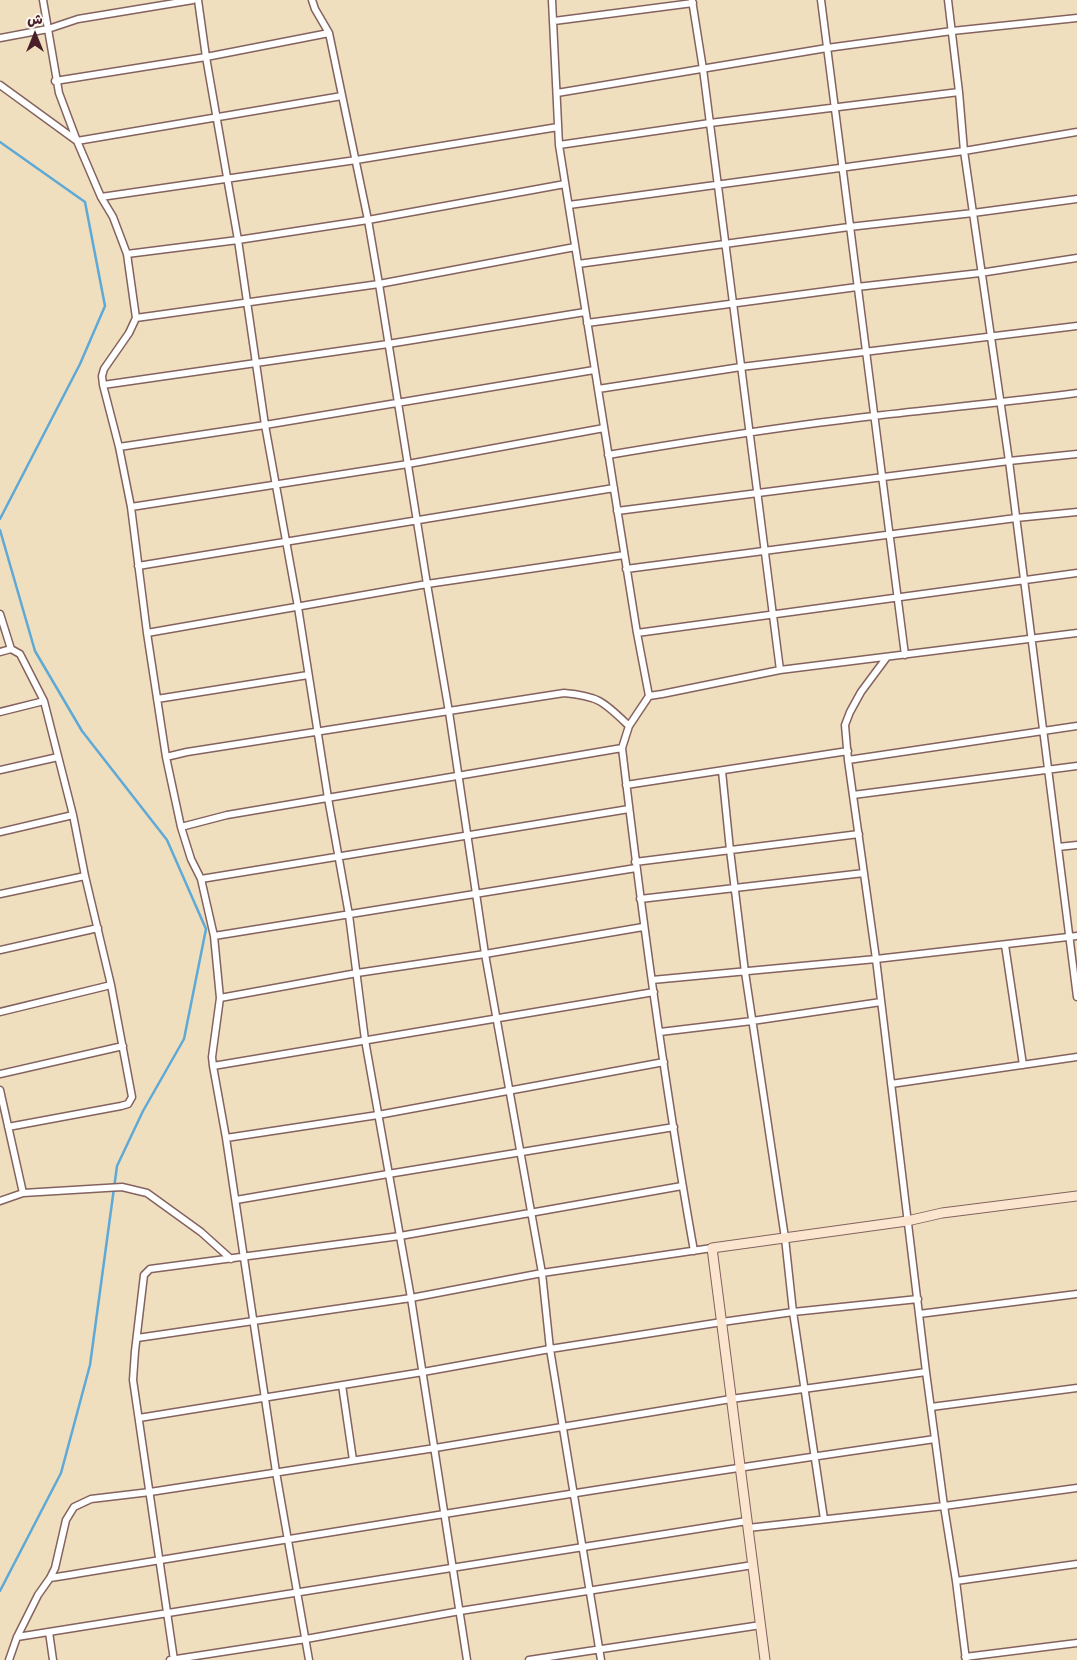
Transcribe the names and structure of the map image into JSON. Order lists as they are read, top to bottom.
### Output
{
  "north": "top"
}
